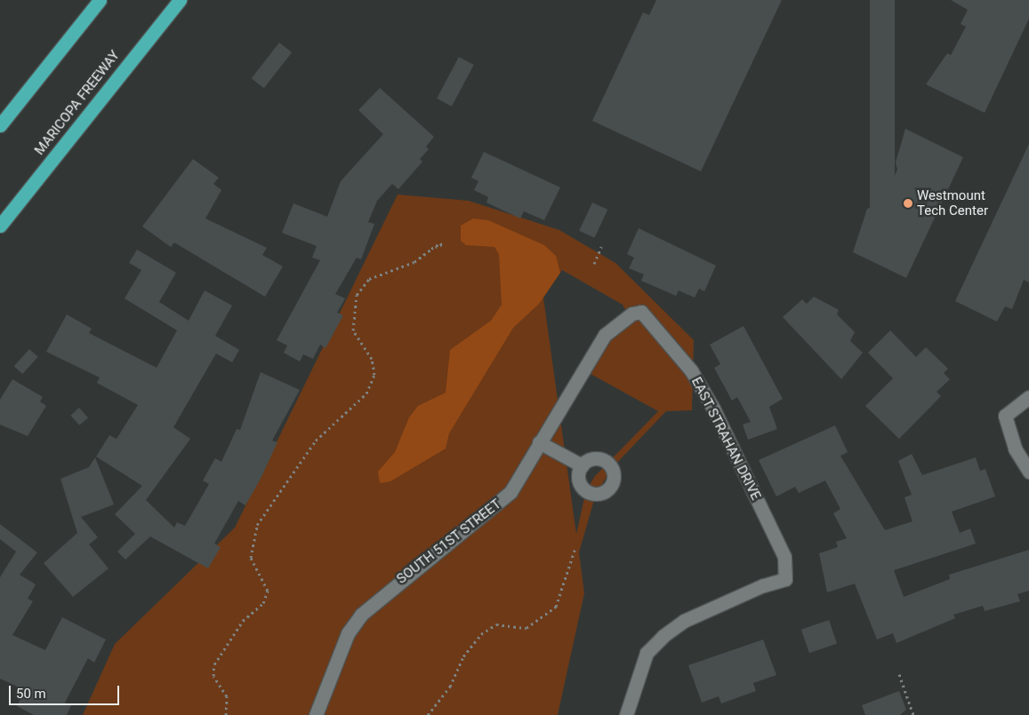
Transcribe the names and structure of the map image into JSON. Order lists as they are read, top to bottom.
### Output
{
  "streets": {
    "highway": ["MARICOPA FREEWAY"],
    "street": ["EAST STRAHAN DRIVE", "SOUTH 51ST STREET"]
  },
  "crossings": [
    ["EAST STRAHAN DRIVE", "SOUTH 51ST STREET"]
  ],
  "places": ["Westmount Tech Center"],
  "scale_bar": "50 m"
}
